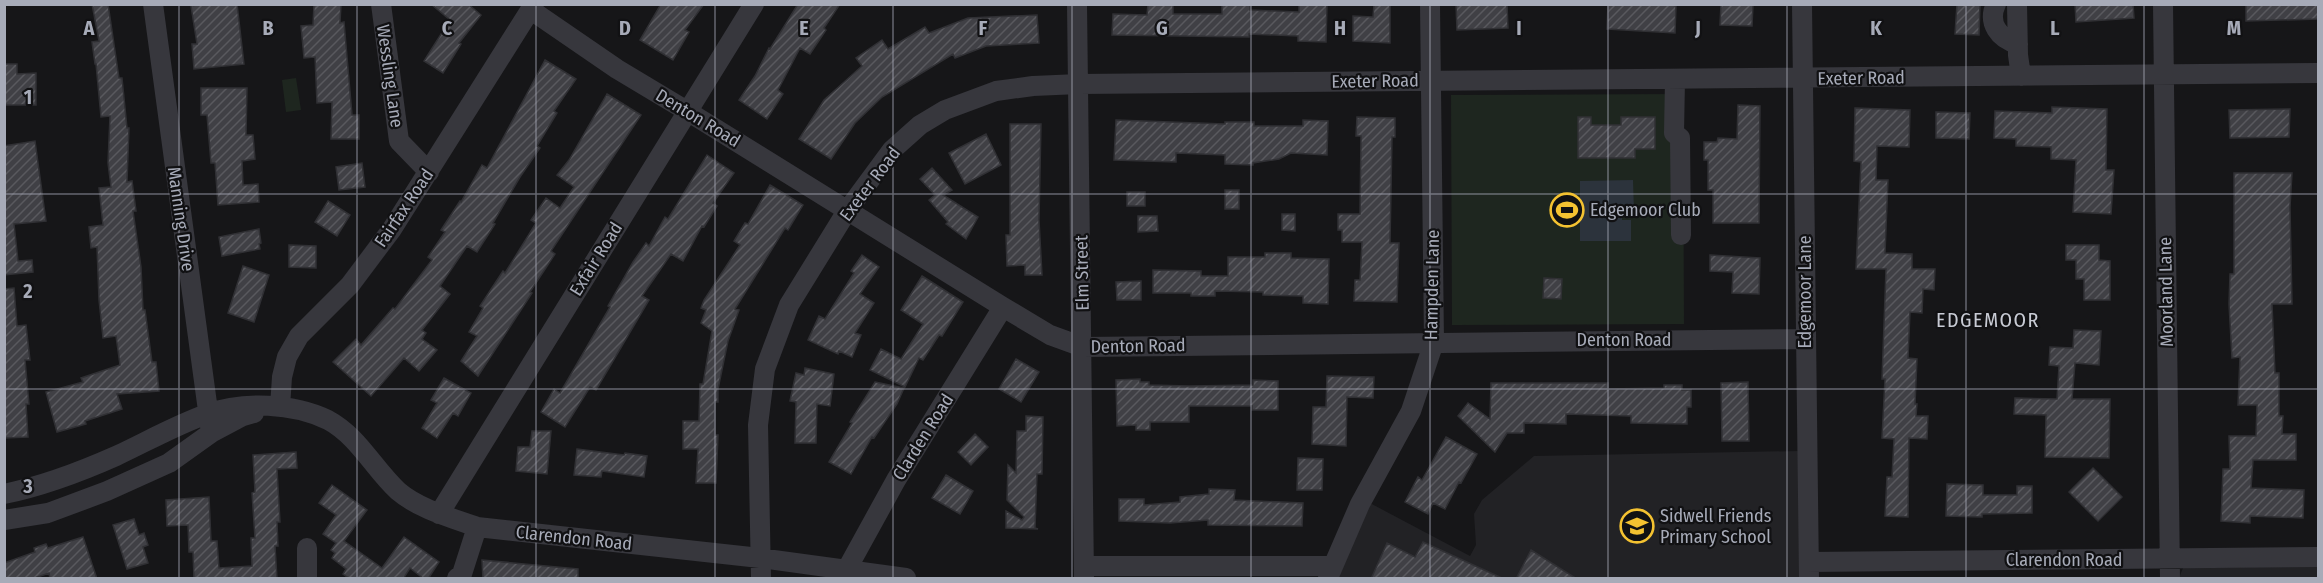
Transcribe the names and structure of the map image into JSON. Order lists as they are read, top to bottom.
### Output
{
  "streets": {
    "street": [
      "Wessling Lane",
      "Exeter Road",
      "Denton Road",
      "Fairfax Road",
      "Manning Drive",
      "Exfair Road",
      "Elm Street",
      "Hampden Lane",
      "Edgemoor Lane",
      "Moorland Lane",
      "Clarden Road",
      "Clarendon Road"
    ]
  },
  "crossings": [
    ["Wessling Lane", "Fairfax Road"],
    ["Exeter Road", "Denton Road"],
    ["Exeter Road", "Elm Street"],
    ["Exeter Road", "Hampden Lane"],
    ["Exeter Road", "Edgemoor Lane"],
    ["Exeter Road", "Moorland Lane"],
    ["Exeter Road", "Clarendon Road"],
    ["Denton Road", "Fairfax Road"],
    ["Denton Road", "Exfair Road"],
    ["Denton Road", "Elm Street"],
    ["Denton Road", "Hampden Lane"],
    ["Denton Road", "Edgemoor Lane"],
    ["Denton Road", "Clarden Road"],
    ["Fairfax Road", "Clarendon Road"],
    ["Exfair Road", "Clarendon Road"],
    ["Edgemoor Lane", "Clarendon Road"],
    ["Moorland Lane", "Clarendon Road"],
    ["Clarden Road", "Clarendon Road"]
  ],
  "districts": ["EDGEMOOR"],
  "places": {
    "sports": ["Edgemoor Club"],
    "school or university": ["Sidwell Friends Primary School"]
  },
  "grid": {
    "columns": [
      "A",
      "B",
      "C",
      "D",
      "E",
      "F",
      "G",
      "H",
      "I",
      "J",
      "K",
      "L",
      "M"
    ],
    "rows": ["1", "2", "3"]
  }
}
